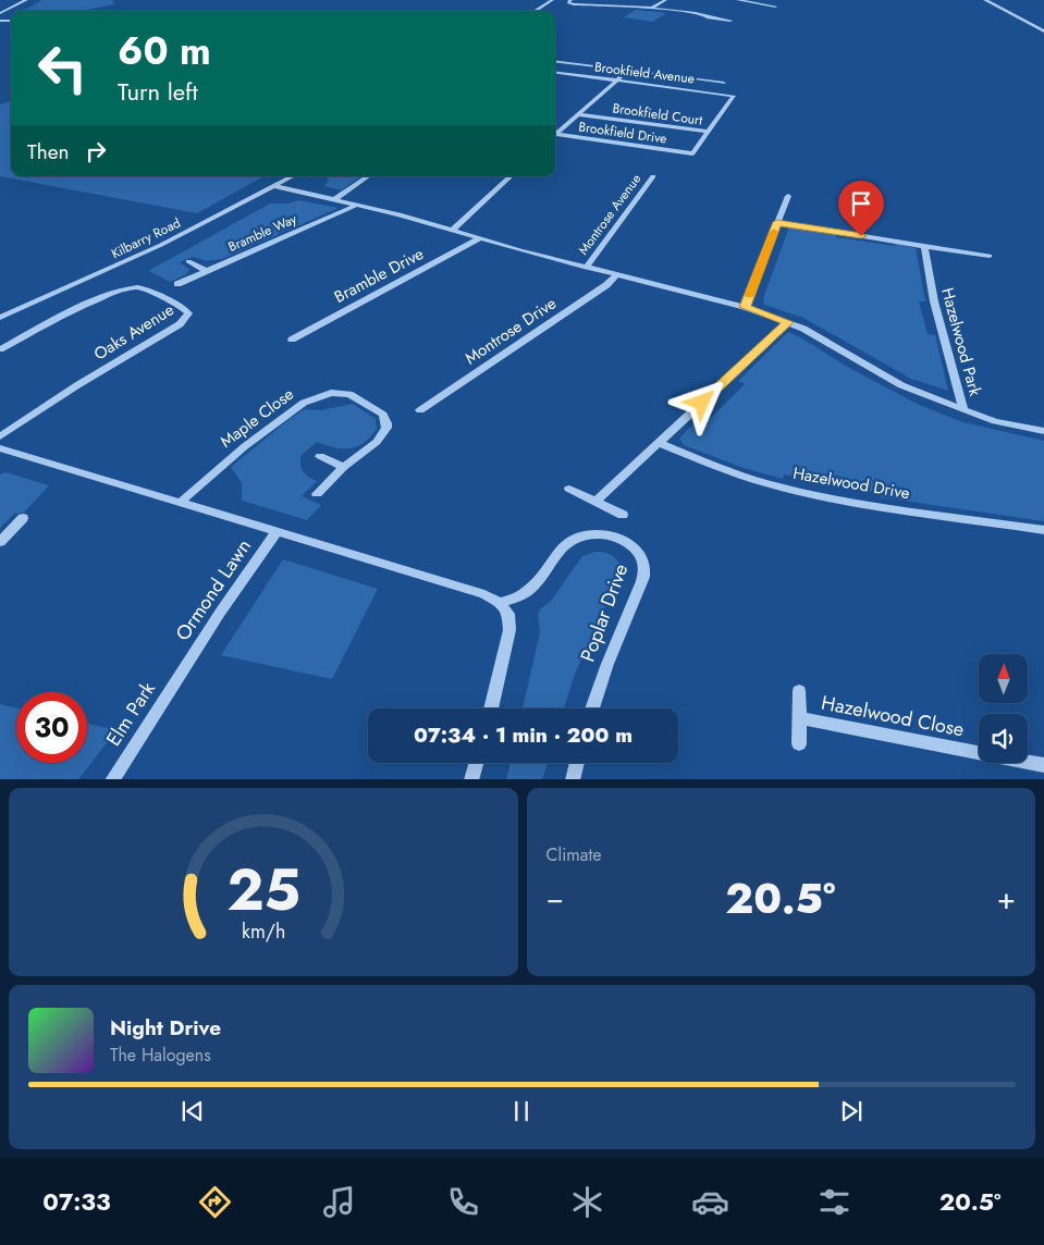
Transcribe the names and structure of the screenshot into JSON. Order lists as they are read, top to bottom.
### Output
{
  "streets": {
    "street": [
      "Brookfield Avenue",
      "Brookfield Court",
      "Brookfield Drive",
      "Montrose Avenue",
      "Bramble Way",
      "Kilbarry Road",
      "Bramble Drive",
      "Montrose Drive",
      "Oaks Avenue",
      "Hazelwood Park",
      "Maple Close",
      "Hazelwood Drive",
      "Ormond Lawn",
      "Poplar Drive",
      "Elm Park",
      "Hazelwood Close"
    ]
  },
  "crossings": [
    ["Brookfield Avenue", "Brookfield Court"],
    ["Brookfield Court", "Brookfield Drive"],
    ["Montrose Avenue", "Hazelwood Park"],
    ["Bramble Way", "Hazelwood Park"],
    ["Kilbarry Road", "Hazelwood Park"],
    ["Bramble Drive", "Hazelwood Park"],
    ["Montrose Drive", "Hazelwood Park"],
    ["Ormond Lawn", "Elm Park"]
  ],
  "north": "top",
  "page": {
    "turn": ["60 m", "Turn left"],
    "then": "Then",
    "limit": "30",
    "trip": "07:34 · 1 min · 200 m",
    "tile": "Climate",
    "heat": ["−", "20.5°", "+"],
    "song": ["Night Drive", "The Halogens"],
    "tabs": ["07:33", "20.5°"],
    "gauge": ["25", "km/h"]
  }
}
